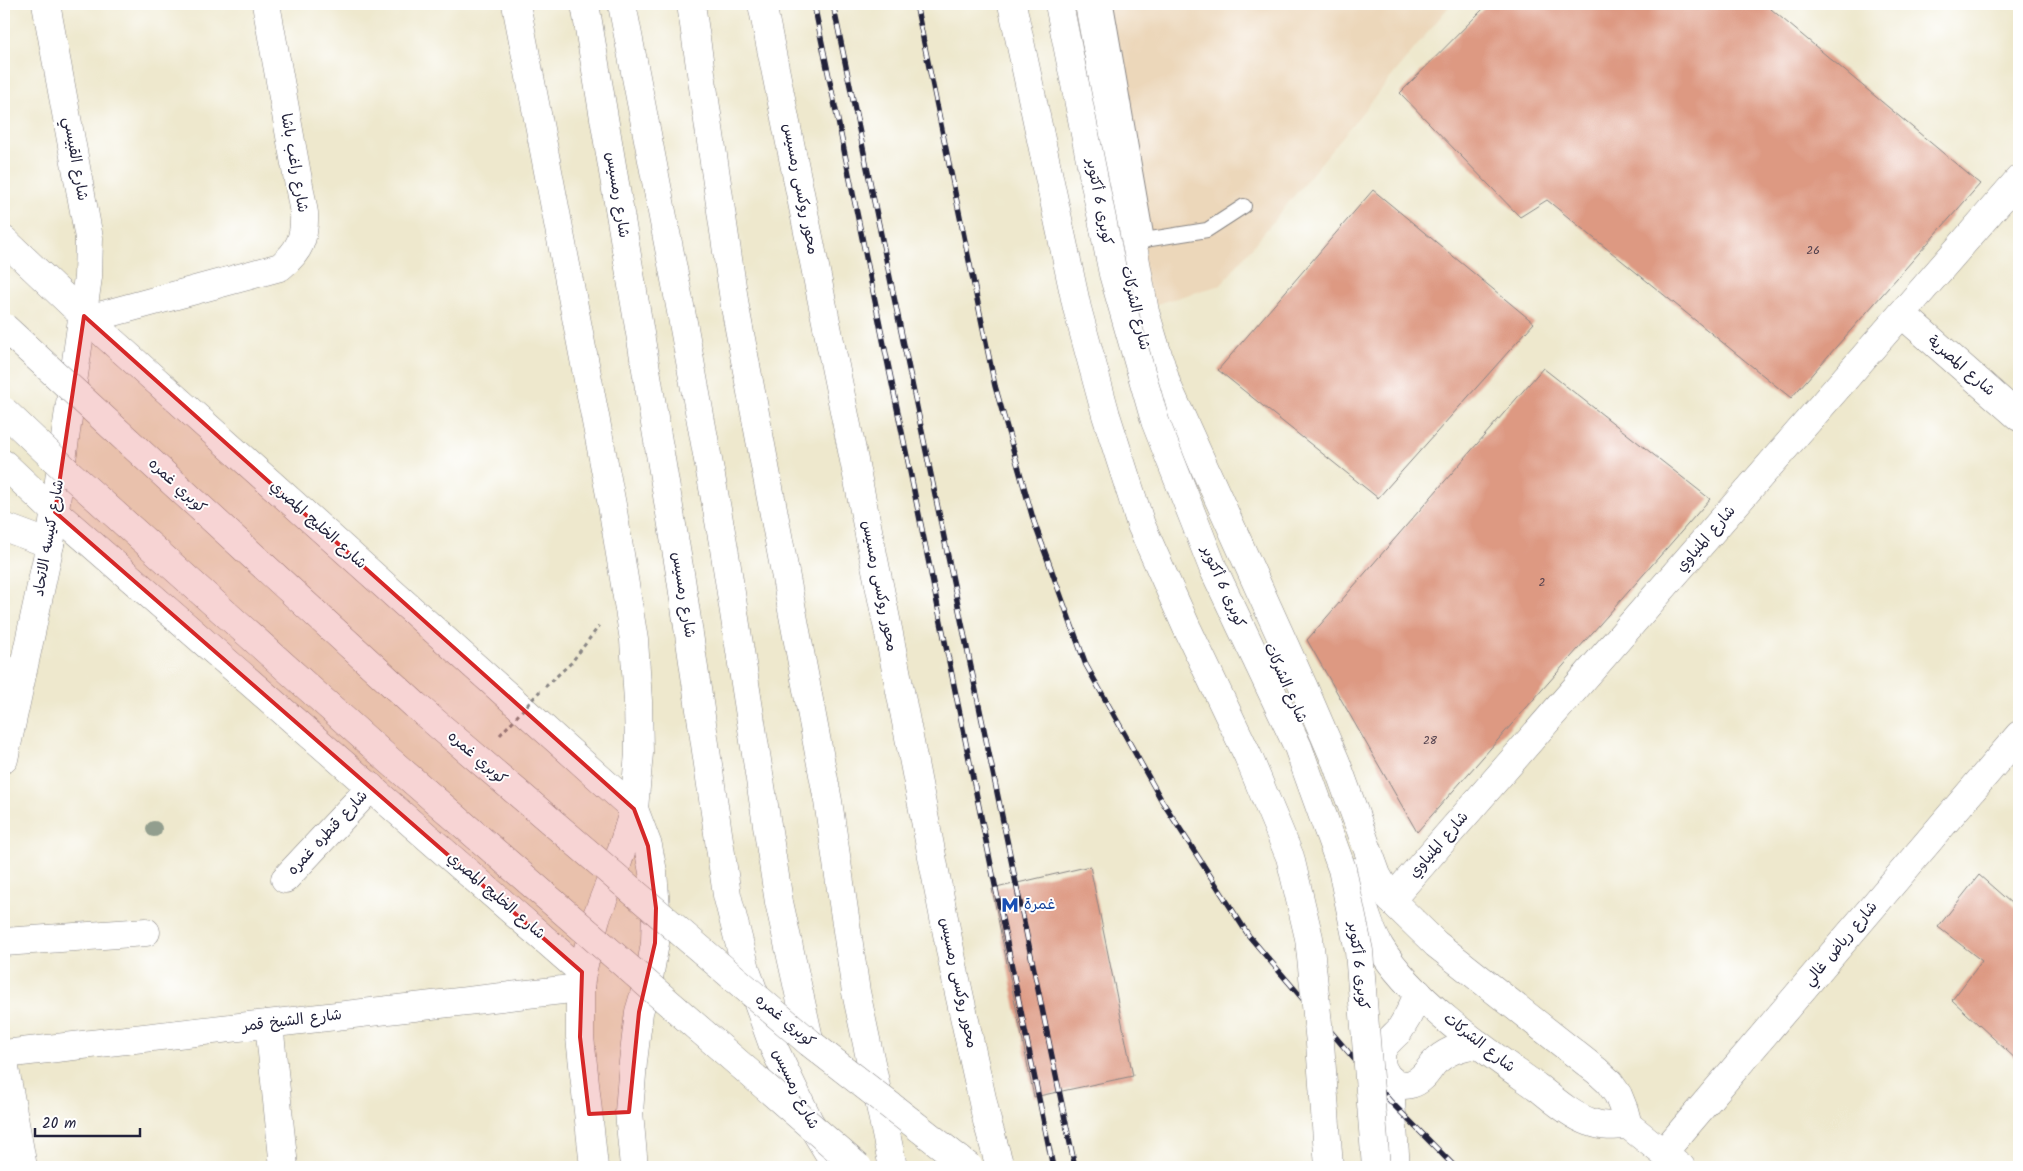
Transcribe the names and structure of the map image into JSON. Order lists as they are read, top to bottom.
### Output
{
  "streets": {
    "main road": [
      "شارع القبيسي",
      "شارع راغب باشا",
      "محور روكسى رمسيس",
      "شارع رمسيس",
      "كوبرى 6 أكتوبر",
      "شارع الشركات",
      "شارع المصرية",
      "كوبري غمره",
      "شارع الخليج المصري",
      "شارع كنيسه الاتحاد",
      "شارع المنياوي",
      "شارع قنطره غمره",
      "شارع رياض غالي",
      "شارع الشيخ قمر"
    ]
  },
  "crossings": [
    ["شارع القبيسي", "شارع راغب باشا"],
    ["شارع القبيسي", "شارع الخليج المصري"],
    ["شارع القبيسي", "شارع كنيسه الاتحاد"],
    ["شارع راغب باشا", "شارع الخليج المصري"],
    ["شارع راغب باشا", "شارع كنيسه الاتحاد"],
    ["شارع الشركات", "شارع المنياوي"],
    ["شارع المصرية", "شارع المنياوي"],
    ["شارع الخليج المصري", "شارع كنيسه الاتحاد"],
    ["شارع الخليج المصري", "شارع قنطره غمره"],
    ["شارع الخليج المصري", "شارع الشيخ قمر"]
  ],
  "places": {
    "metro station": ["غمرة"]
  },
  "house_numbers": ["26", "2", "28"],
  "scale_bar": "20 m"
}
